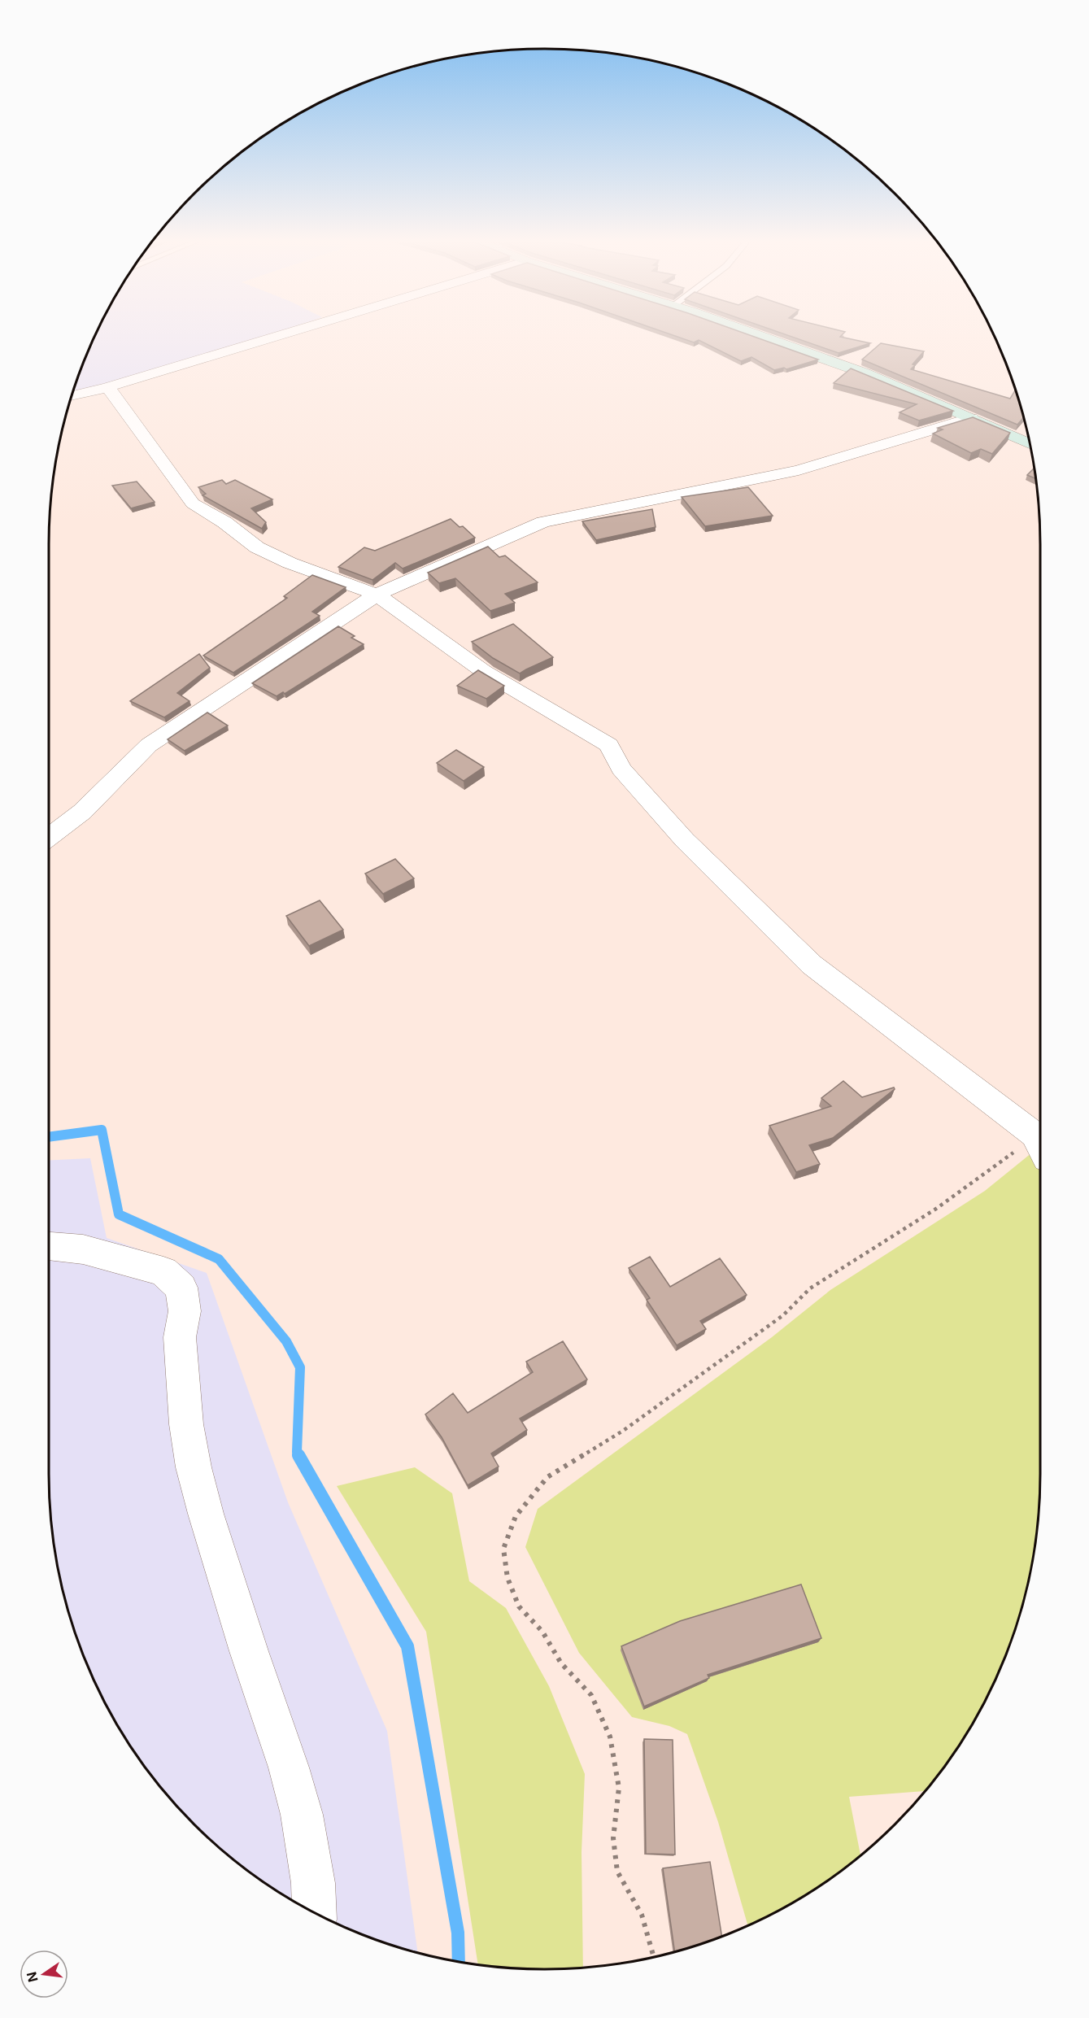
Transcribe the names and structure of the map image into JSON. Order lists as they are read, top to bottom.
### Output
{
  "north": "left"
}
